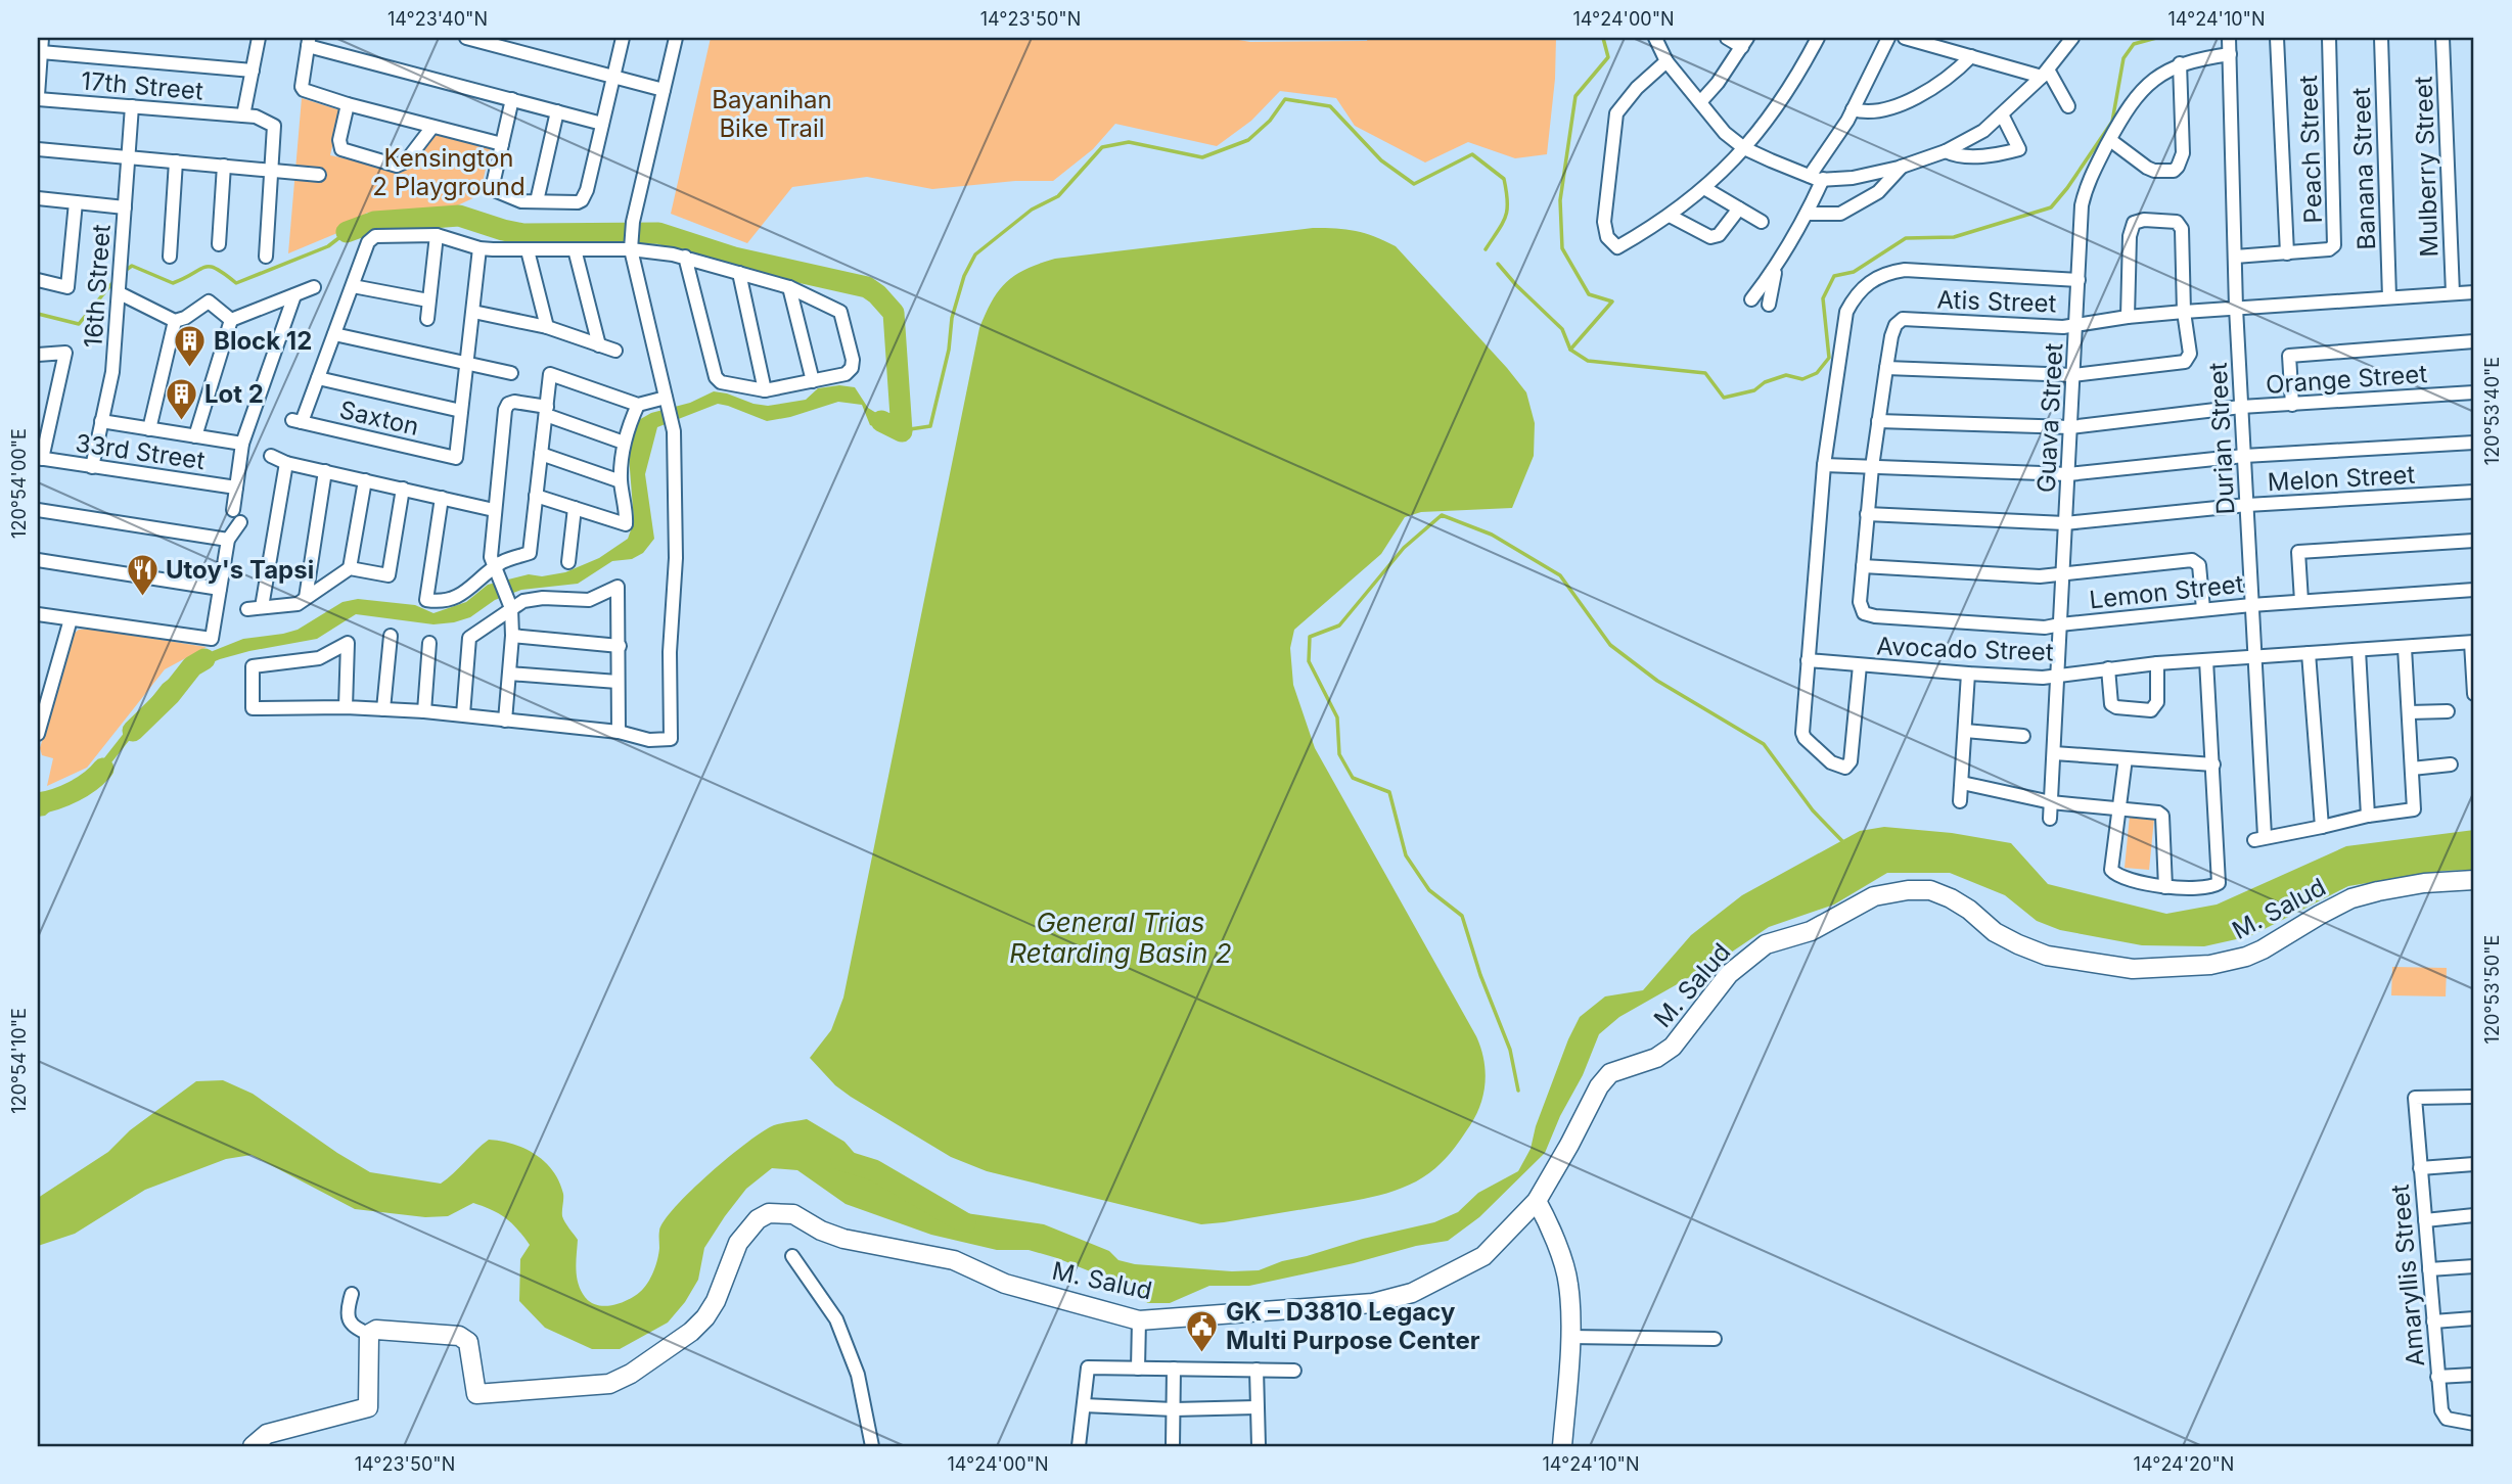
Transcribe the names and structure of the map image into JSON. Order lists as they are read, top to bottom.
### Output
{
  "streets": {
    "street": [
      "17th Street",
      "Peach Street",
      "Mulberry Street",
      "Banana Street",
      "16th Street",
      "Atis Street",
      "Orange Street",
      "Saxton",
      "Guava Street",
      "Durian Street",
      "33rd Street",
      "Melon Street",
      "Lemon Street",
      "Avocado Street",
      "M. Salud",
      "Amaryllis Street"
    ]
  },
  "crossings": [
    ["17th Street", "16th Street"],
    ["Peach Street", "Durian Street"],
    ["Mulberry Street", "Atis Street"],
    ["Banana Street", "Atis Street"],
    ["16th Street", "33rd Street"],
    ["Atis Street", "Orange Street"],
    ["Atis Street", "Guava Street"],
    ["Atis Street", "Durian Street"],
    ["Atis Street", "Melon Street"],
    ["Atis Street", "Lemon Street"],
    ["Orange Street", "Guava Street"],
    ["Orange Street", "Durian Street"],
    ["Guava Street", "Durian Street"],
    ["Guava Street", "Melon Street"],
    ["Guava Street", "Lemon Street"],
    ["Guava Street", "Avocado Street"],
    ["Durian Street", "Melon Street"],
    ["Durian Street", "Lemon Street"],
    ["Durian Street", "Avocado Street"]
  ],
  "water": ["General Trias Retarding Basin 2"],
  "parks": ["Bayanihan Bike Trail", "Kensington 2 Playground"],
  "places": {
    "building": ["Block 12", "Lot 2"],
    "restaurant": ["Utoy's Tapsi"],
    "public building": ["GK – D3810 Legacy Multi Purpose Center"]
  },
  "coordinates": [
    "14°23'40\"N",
    "14°23'50\"N",
    "14°24'00\"N",
    "14°24'10\"N",
    "120°53'40\"E",
    "120°54'00\"E",
    "120°53'50\"E",
    "120°54'10\"E",
    "14°24'20\"N"
  ]
}
